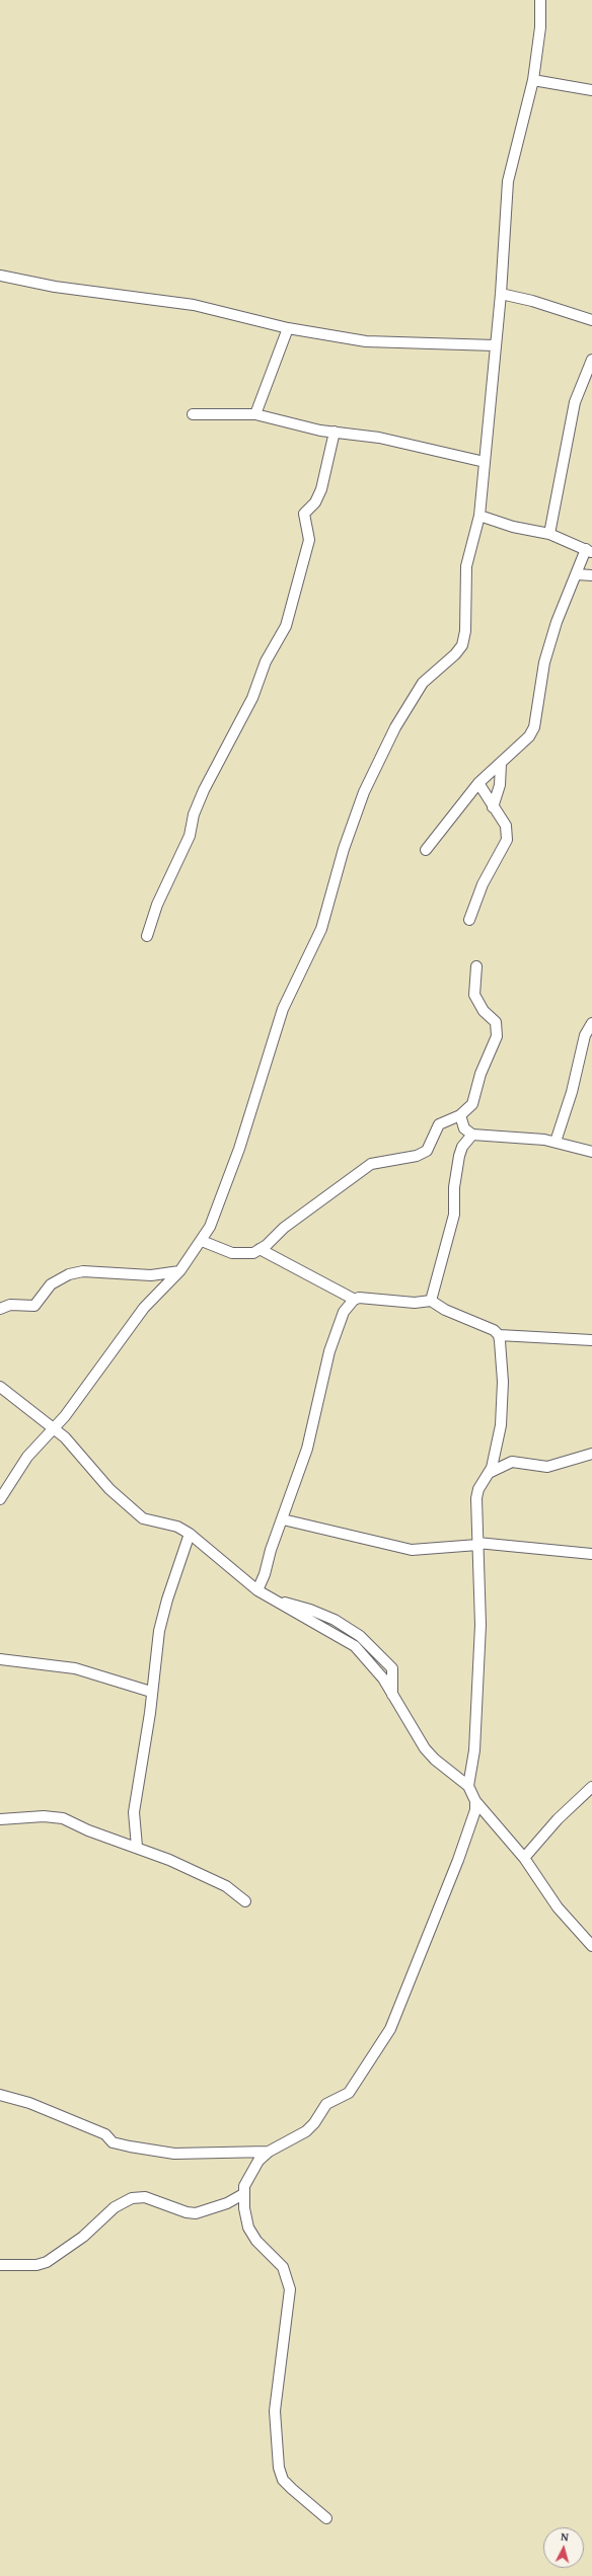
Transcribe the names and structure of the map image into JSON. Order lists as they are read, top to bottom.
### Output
{
  "north": "top"
}
